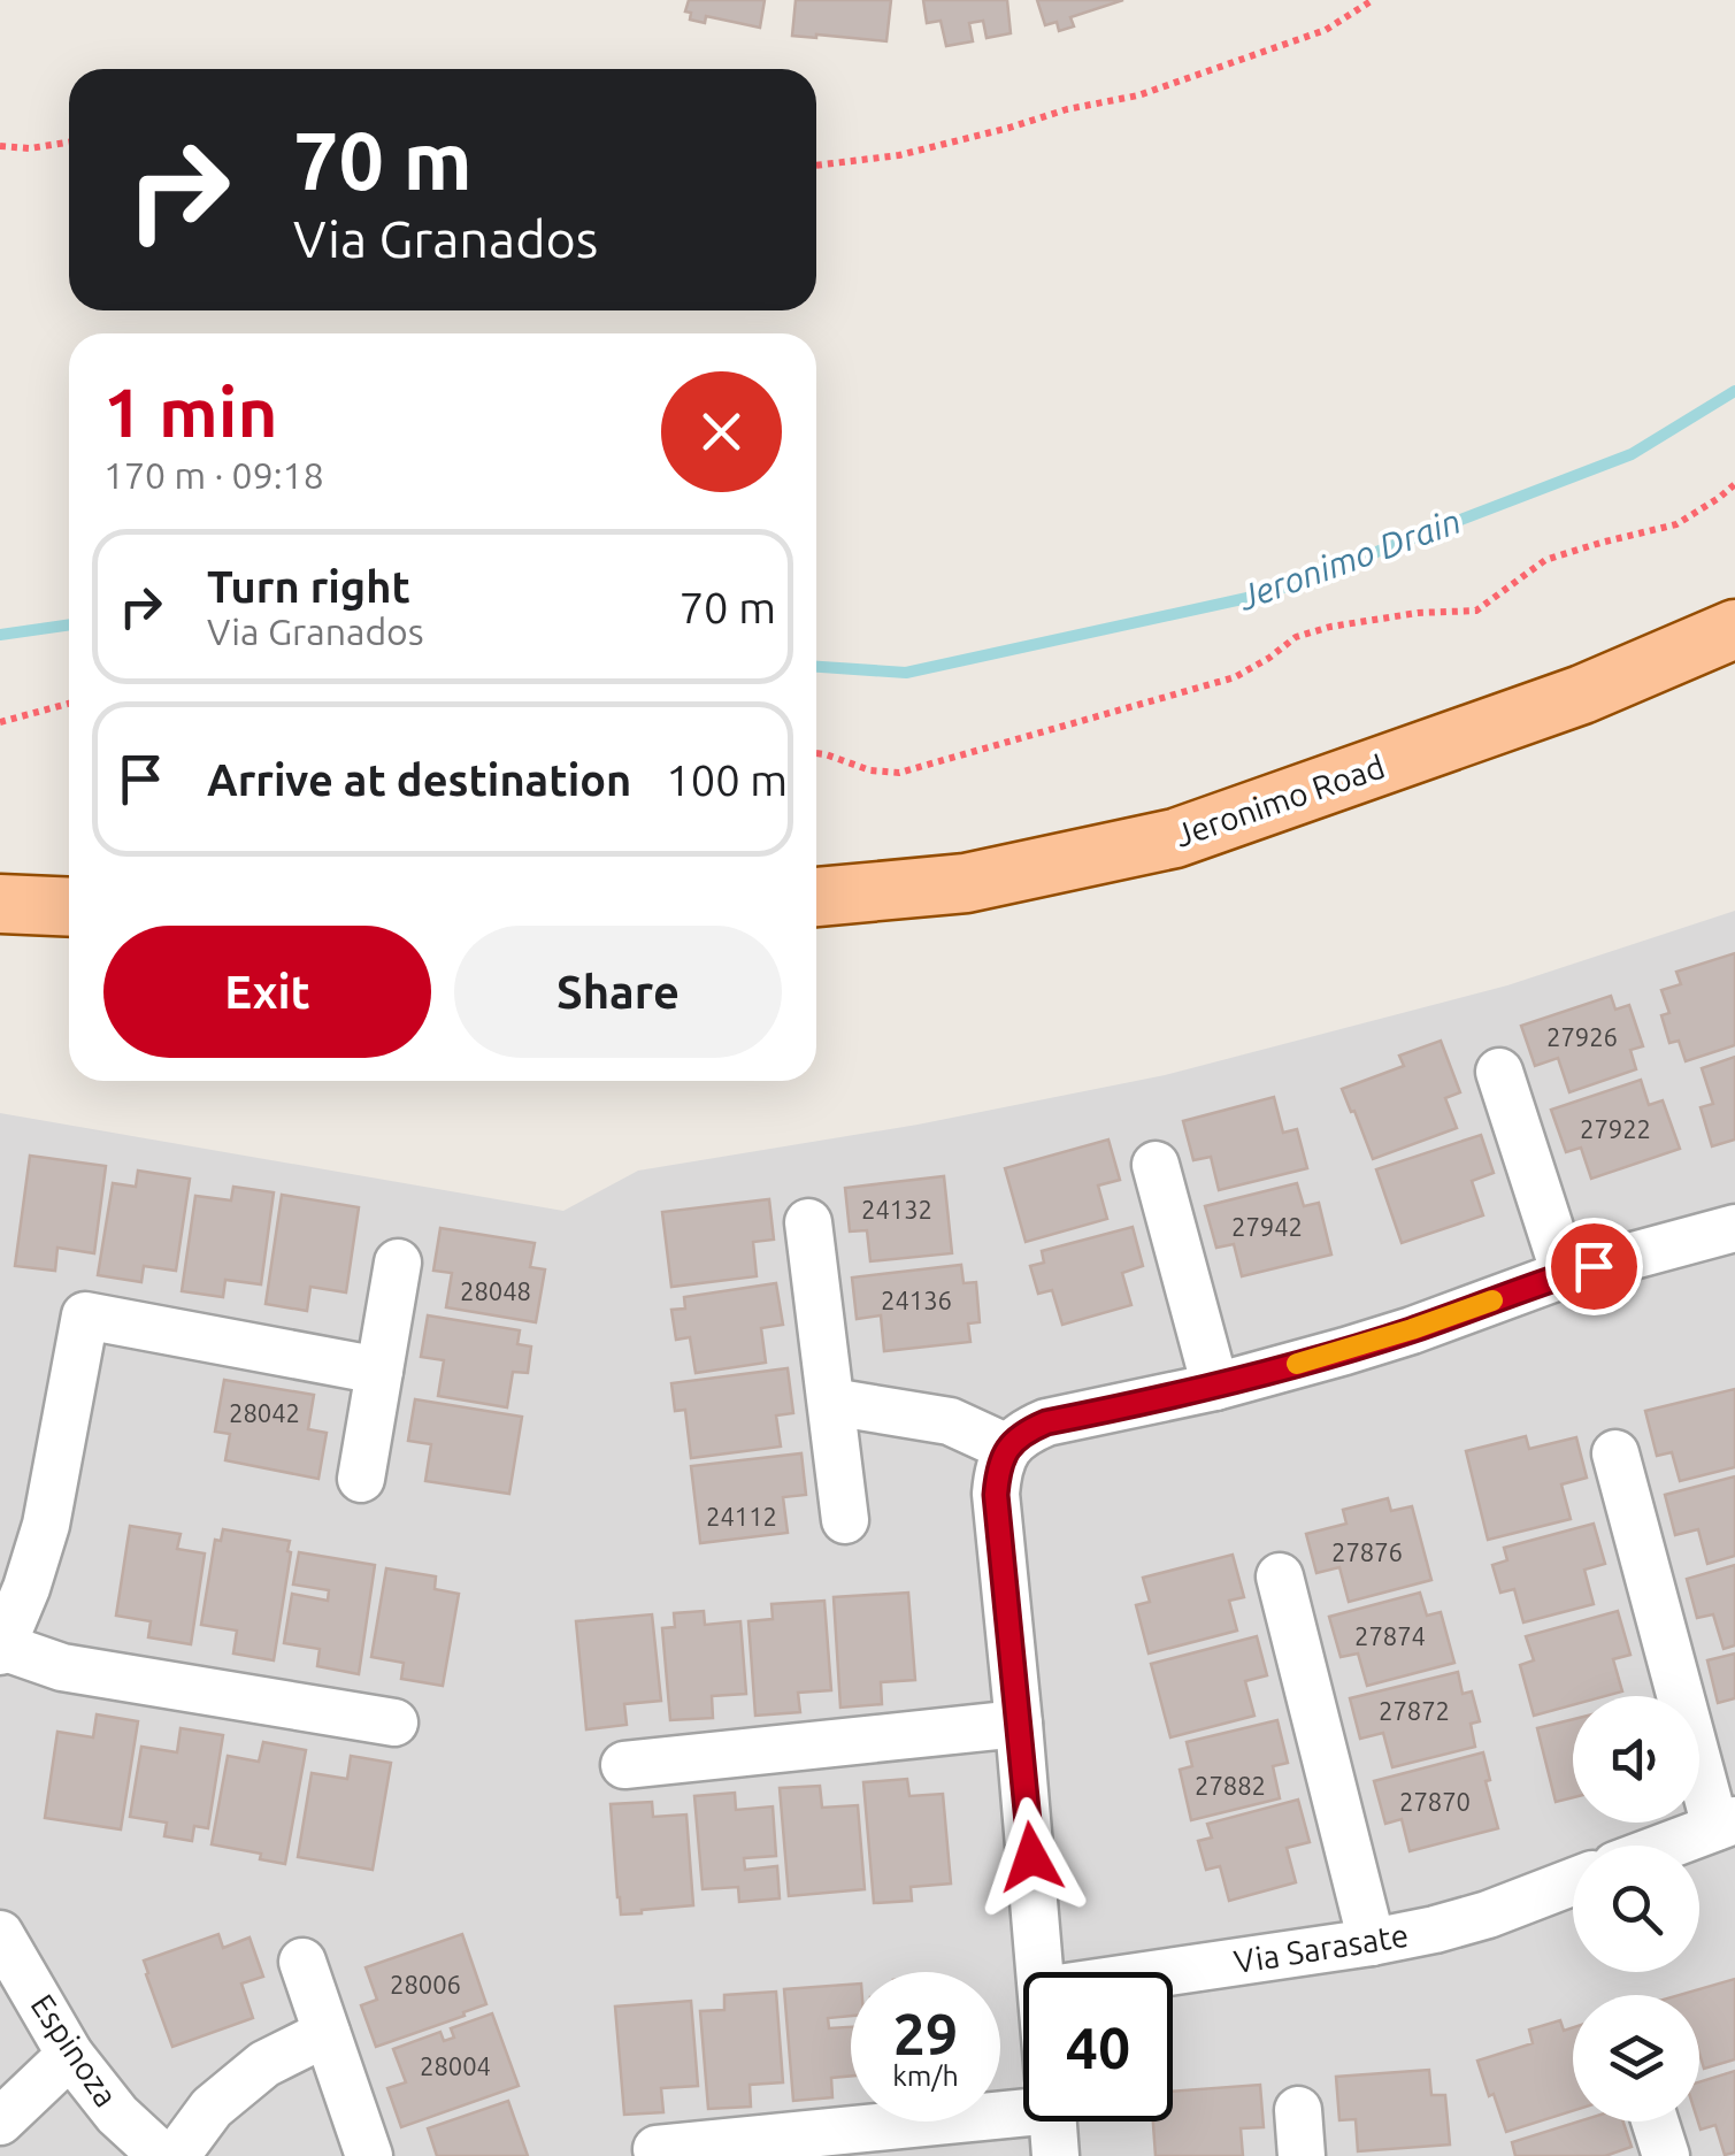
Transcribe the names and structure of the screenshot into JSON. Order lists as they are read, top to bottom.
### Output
{
  "streets": {
    "main road": ["Jeronimo Road"],
    "street": ["Via Sarasate", "Espinoza"]
  },
  "water": ["Jeronimo Drain"],
  "house_numbers": [
    "27926",
    "27922",
    "24132",
    "27942",
    "28048",
    "24136",
    "28042",
    "24112",
    "27876",
    "27874",
    "27872",
    "27882",
    "27870",
    "28006",
    "28004"
  ],
  "page": {
    "turn": ["70 m", "Via Granados"],
    "heading": ["1 min", "170 m · 09:18"],
    "list": [
      {
        "name": "Turn right",
        "note": "Via Granados",
        "value": "70 m"
      },
      {
        "name": "Arrive at destination",
        "value": "100 m"
      }
    ],
    "buttons": ["Exit", "Share"],
    "speed": "29 km/h",
    "limit": "40"
  }
}
